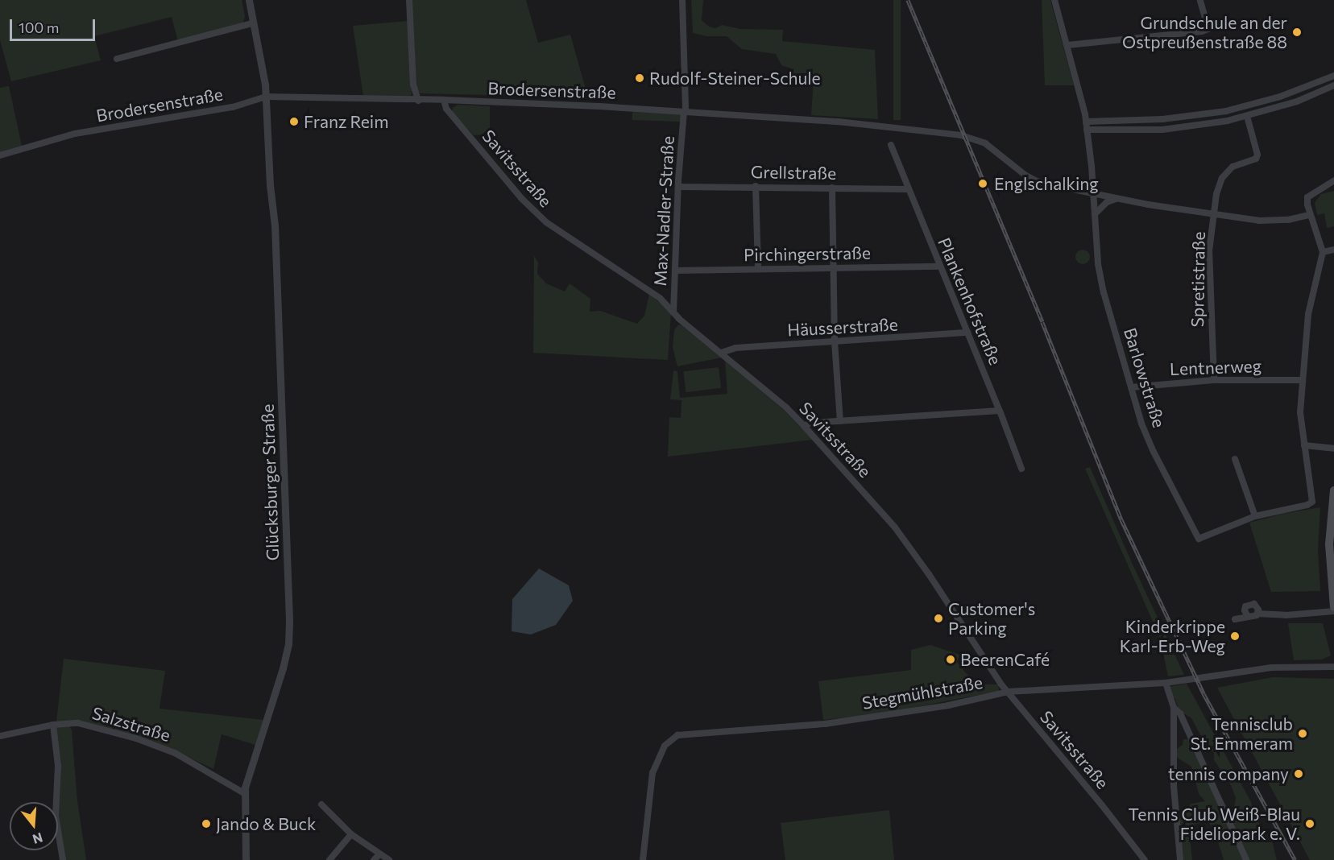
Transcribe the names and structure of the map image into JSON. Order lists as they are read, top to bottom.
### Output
{
  "streets": {
    "street": [
      "Brodersenstraße",
      "Savitsstraße",
      "Grellstraße",
      "Max-Nadler-Straße",
      "Pirchingerstraße",
      "Spretistraße",
      "Plankenhofstraße",
      "Häusserstraße",
      "Lentnerweg",
      "Barlowstraße",
      "Glücksburger Straße",
      "Stegmühlstraße",
      "Salzstraße"
    ]
  },
  "crossings": [
    ["Brodersenstraße", "Savitsstraße"],
    ["Brodersenstraße", "Max-Nadler-Straße"],
    ["Brodersenstraße", "Spretistraße"],
    ["Brodersenstraße", "Barlowstraße"],
    ["Brodersenstraße", "Glücksburger Straße"],
    ["Savitsstraße", "Max-Nadler-Straße"],
    ["Savitsstraße", "Häusserstraße"],
    ["Savitsstraße", "Stegmühlstraße"],
    ["Grellstraße", "Max-Nadler-Straße"],
    ["Grellstraße", "Plankenhofstraße"],
    ["Max-Nadler-Straße", "Pirchingerstraße"],
    ["Pirchingerstraße", "Plankenhofstraße"],
    ["Spretistraße", "Lentnerweg"],
    ["Plankenhofstraße", "Häusserstraße"],
    ["Lentnerweg", "Barlowstraße"],
    ["Glücksburger Straße", "Salzstraße"]
  ],
  "places": [
    "Grundschule an der Ostpreußenstraße 88",
    "Rudolf-Steiner-Schule",
    "Franz Reim",
    "Englschalking",
    "Customer's Parking",
    "Kinderkrippe Karl-Erb-Weg",
    "BeerenCafé",
    "Tennisclub St. Emmeram",
    "tennis company",
    "Jando & Buck",
    "Tennis Club Weiß-Blau Fideliopark e. V."
  ],
  "scale_bar": "100 m",
  "north": "bottom"
}
